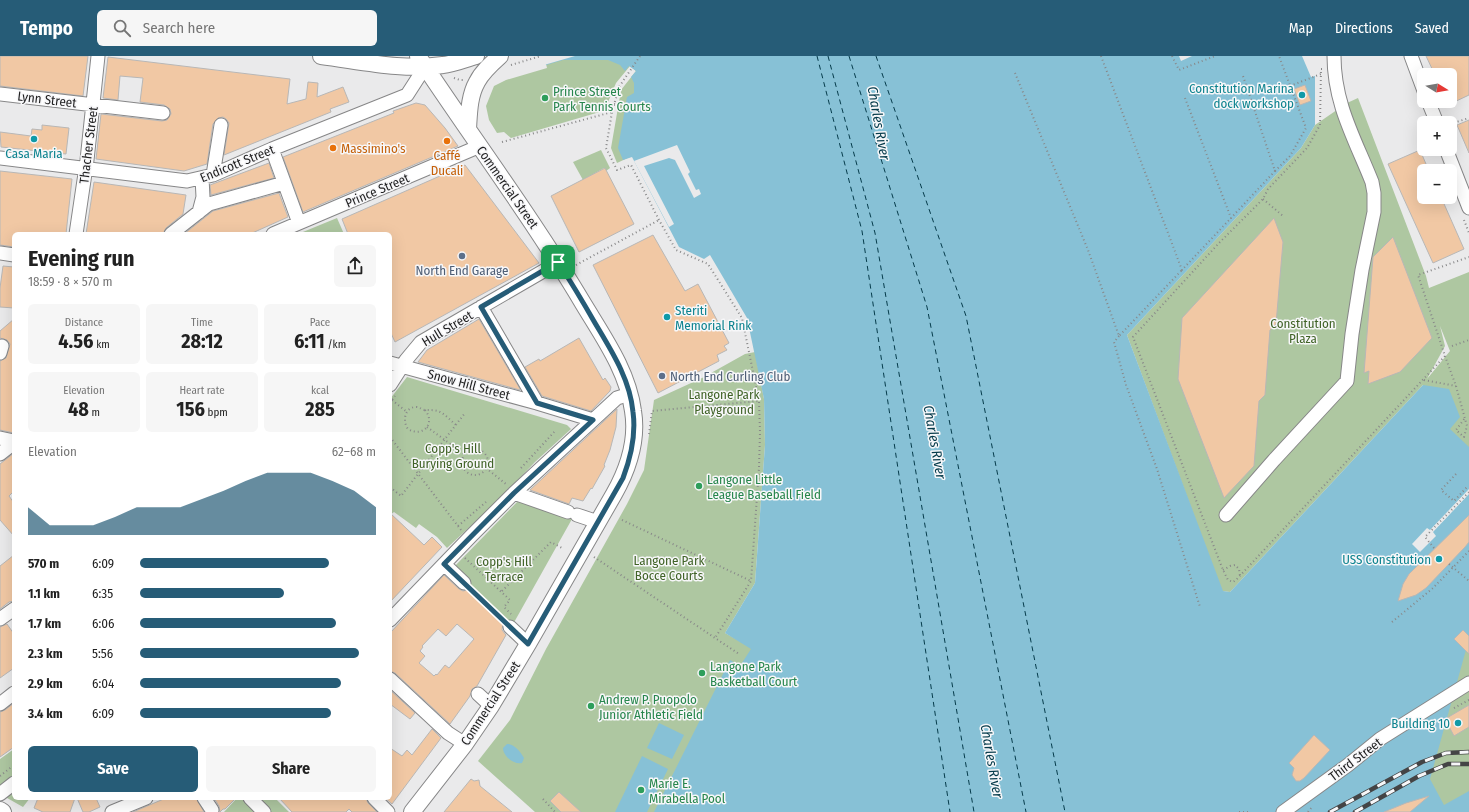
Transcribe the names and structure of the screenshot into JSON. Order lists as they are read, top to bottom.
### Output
{
  "streets": {
    "main road": ["Commercial Street"],
    "street": [
      "Lynn Street",
      "Thacher Street",
      "Endicott Street",
      "Prince Street",
      "Hull Street",
      "Snow Hill Street",
      "Third Street"
    ]
  },
  "crossings": [
    ["Lynn Street", "Thacher Street"],
    ["Thacher Street", "Endicott Street"],
    ["Endicott Street", "Commercial Street"],
    ["Commercial Street", "Prince Street"],
    ["Commercial Street", "Hull Street"],
    ["Hull Street", "Snow Hill Street"]
  ],
  "water": ["Charles River"],
  "parks": [
    "Constitution Plaza",
    "Langone Park Playground",
    "Copp's Hill Burying Ground",
    "Langone Park Bocce Courts",
    "Copp's Hill Terrace"
  ],
  "places": [
    "Constitution Marina dock workshop",
    "Prince Street Park Tennis Courts",
    "Casa Maria",
    "Caffé Ducali",
    "Massimino's",
    "North End Garage",
    "Steriti Memorial Rink",
    "North End Curling Club",
    "Langone Little League Baseball Field",
    "USS Constitution",
    "Langone Park Basketball Court",
    "Andrew P. Puopolo Junior Athletic Field",
    "Building 10",
    "Marie E. Mirabella Pool"
  ],
  "north": "right",
  "page": {
    "header": "Tempo",
    "search": "Search here",
    "nav": ["Map", "Directions", "Saved"],
    "map_buttons": ["+", "−"],
    "heading": ["Evening run", "18:59 · 8 × 570 m"],
    "stats": [
      ["Distance", "4.56 km"],
      ["Time", "28:12"],
      ["Pace", "6:11 /km"],
      ["Elevation", "48 m"],
      ["Heart rate", "156 bpm"],
      ["kcal", "285"]
    ],
    "chart": ["Elevation", "62–68 m"],
    "list": [
      {
        "name": "570 m",
        "note": "6:09"
      },
      {
        "name": "1.1 km",
        "note": "6:35"
      },
      {
        "name": "1.7 km",
        "note": "6:06"
      },
      {
        "name": "2.3 km",
        "note": "5:56"
      },
      {
        "name": "2.9 km",
        "note": "6:04"
      },
      {
        "name": "3.4 km",
        "note": "6:09"
      }
    ],
    "buttons": ["Save", "Share"]
  }
}
